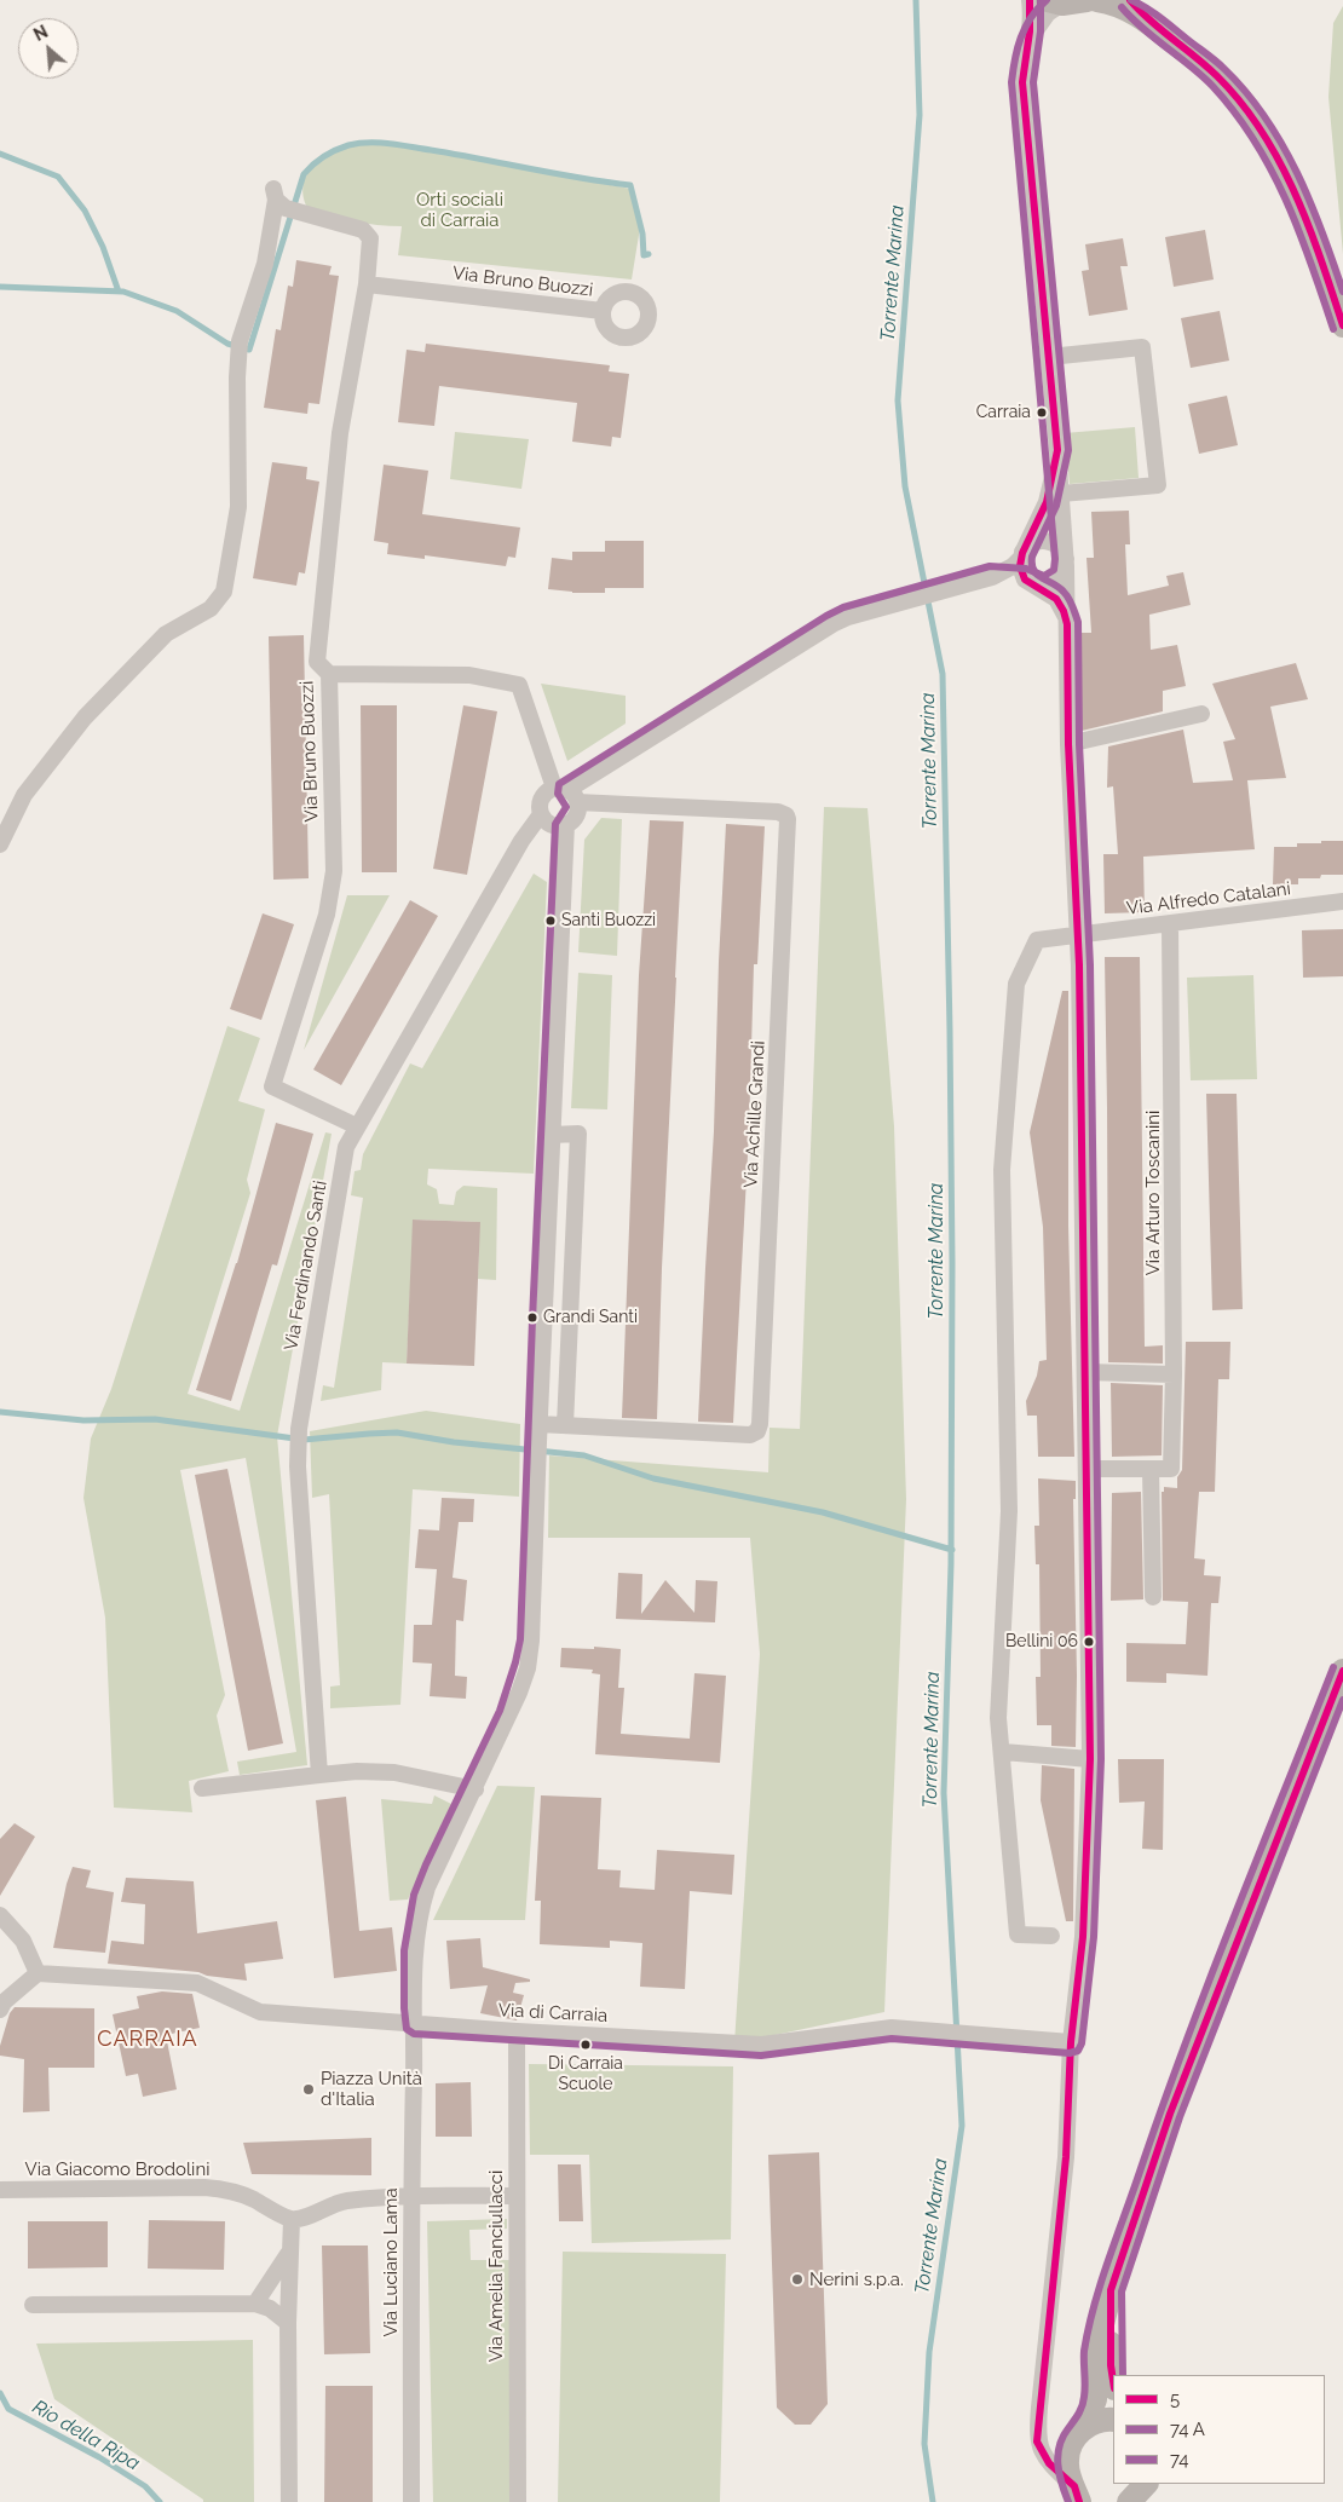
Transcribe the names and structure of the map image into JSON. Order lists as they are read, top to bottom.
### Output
{
  "streets": {
    "street": [
      "Via Bruno Buozzi",
      "Via Alfredo Catalani",
      "Via Achille Grandi",
      "Via Arturo Toscanini",
      "Via Ferdinando Santi",
      "Via di Carraia",
      "Via Giacomo Brodolini",
      "Via Luciano Lama",
      "Via Amelia Fanciullacci"
    ]
  },
  "crossings": [
    ["Via Bruno Buozzi", "Via Ferdinando Santi"],
    ["Via Alfredo Catalani", "Via Arturo Toscanini"],
    ["Via Achille Grandi", "Via Ferdinando Santi"],
    ["Via di Carraia", "Via Luciano Lama"],
    ["Via di Carraia", "Via Amelia Fanciullacci"]
  ],
  "districts": ["CARRAIA"],
  "water": ["Torrente Marina", "Rio della Ripa"],
  "parks": ["Orti sociali di Carraia"],
  "places": [
    "Carraia",
    "Santi Buozzi",
    "Grandi Santi",
    "Bellini 06",
    "Di Carraia Scuole",
    "Piazza Unità d'Italia",
    "Nerini s.p.a."
  ],
  "lines": ["transit line 5", "transit line 74"],
  "legend": ["5", "74 A", "74"],
  "north": "top left"
}
